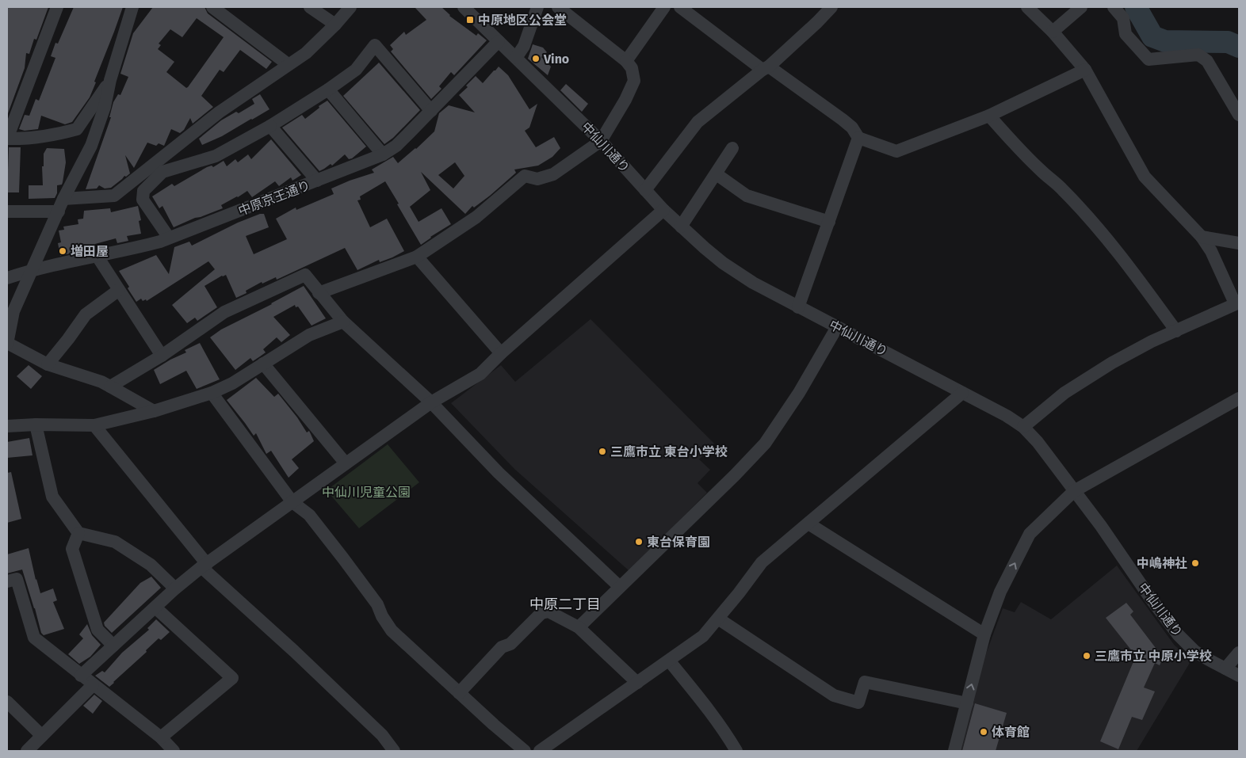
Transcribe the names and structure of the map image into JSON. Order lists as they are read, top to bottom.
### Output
{
  "streets": {
    "street": ["中仙川通り", "中原京王通り"]
  },
  "crossings": [
    ["中仙川通り", "中原京王通り"]
  ],
  "districts": ["中原二丁目"],
  "parks": ["中仙川児童公園"],
  "places": {
    "transit": ["中原地区公会堂"],
    "other": [
      "Vino",
      "増田屋",
      "三鷹市立 東台小学校",
      "東台保育園",
      "中嶋神社",
      "三鷹市立 中原小学校",
      "体育館"
    ]
  }
}
